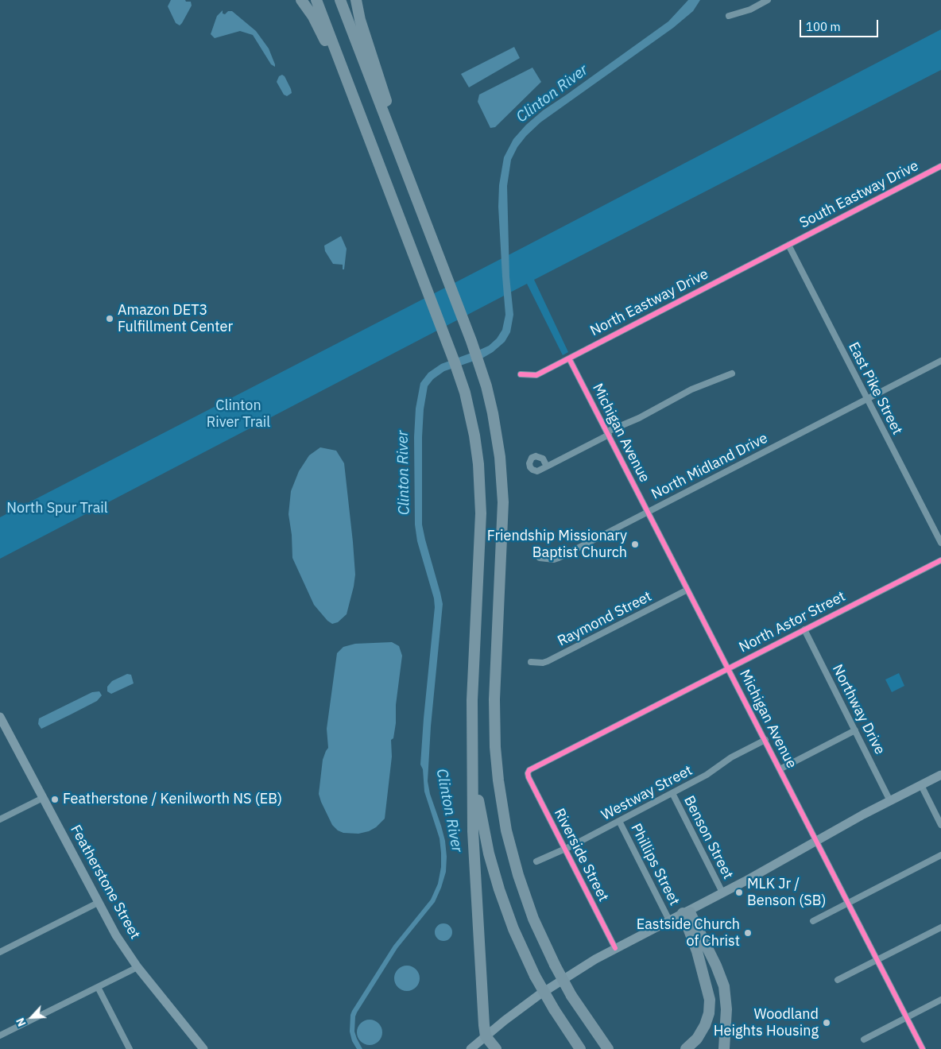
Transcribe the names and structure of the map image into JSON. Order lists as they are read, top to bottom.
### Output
{
  "streets": {
    "main road": ["Featherstone Street"],
    "street": [
      "South Eastway Drive",
      "North Eastway Drive",
      "East Pike Street",
      "Michigan Avenue",
      "North Midland Drive",
      "Raymond Street",
      "North Astor Street",
      "Northway Drive",
      "Westway Street",
      "Benson Street",
      "Riverside Street",
      "Phillips Street"
    ]
  },
  "crossings": [
    ["South Eastway Drive", "North Eastway Drive"],
    ["South Eastway Drive", "East Pike Street"],
    ["North Eastway Drive", "East Pike Street"],
    ["North Eastway Drive", "Michigan Avenue"],
    ["East Pike Street", "North Midland Drive"],
    ["Michigan Avenue", "North Midland Drive"],
    ["Michigan Avenue", "Raymond Street"],
    ["Michigan Avenue", "North Astor Street"],
    ["Michigan Avenue", "Westway Street"],
    ["North Astor Street", "Northway Drive"],
    ["North Astor Street", "Riverside Street"],
    ["Westway Street", "Benson Street"],
    ["Westway Street", "Riverside Street"],
    ["Westway Street", "Phillips Street"]
  ],
  "water": ["Clinton River"],
  "parks": ["Clinton River Trail", "North Spur Trail"],
  "places": [
    "Amazon DET3 Fulfillment Center",
    "Friendship Missionary Baptist Church",
    "Featherstone / Kenilworth NS (EB)",
    "MLK Jr / Benson (SB)",
    "Eastside Church of Christ",
    "Woodland Heights Housing"
  ],
  "scale_bar": "100 m",
  "north": "bottom left"
}
